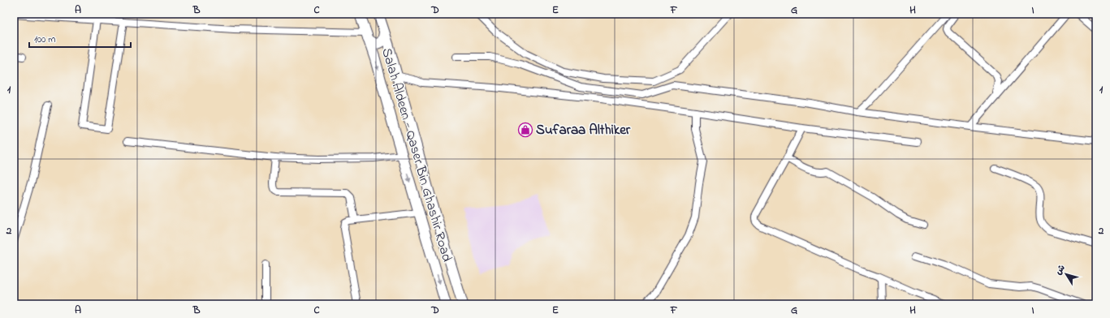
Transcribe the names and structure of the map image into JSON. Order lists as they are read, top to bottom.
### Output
{
  "streets": {
    "highway": ["Salah Aldeen - Qaser Bin Ghashir Road"]
  },
  "places": {
    "shop": ["Sufaraa Althiker"]
  },
  "scale_bar": "100 m",
  "north": "top left",
  "grid": {
    "columns": [
      "A",
      "B",
      "C",
      "D",
      "E",
      "F",
      "G",
      "H",
      "I"
    ],
    "rows": ["1", "2"]
  }
}
